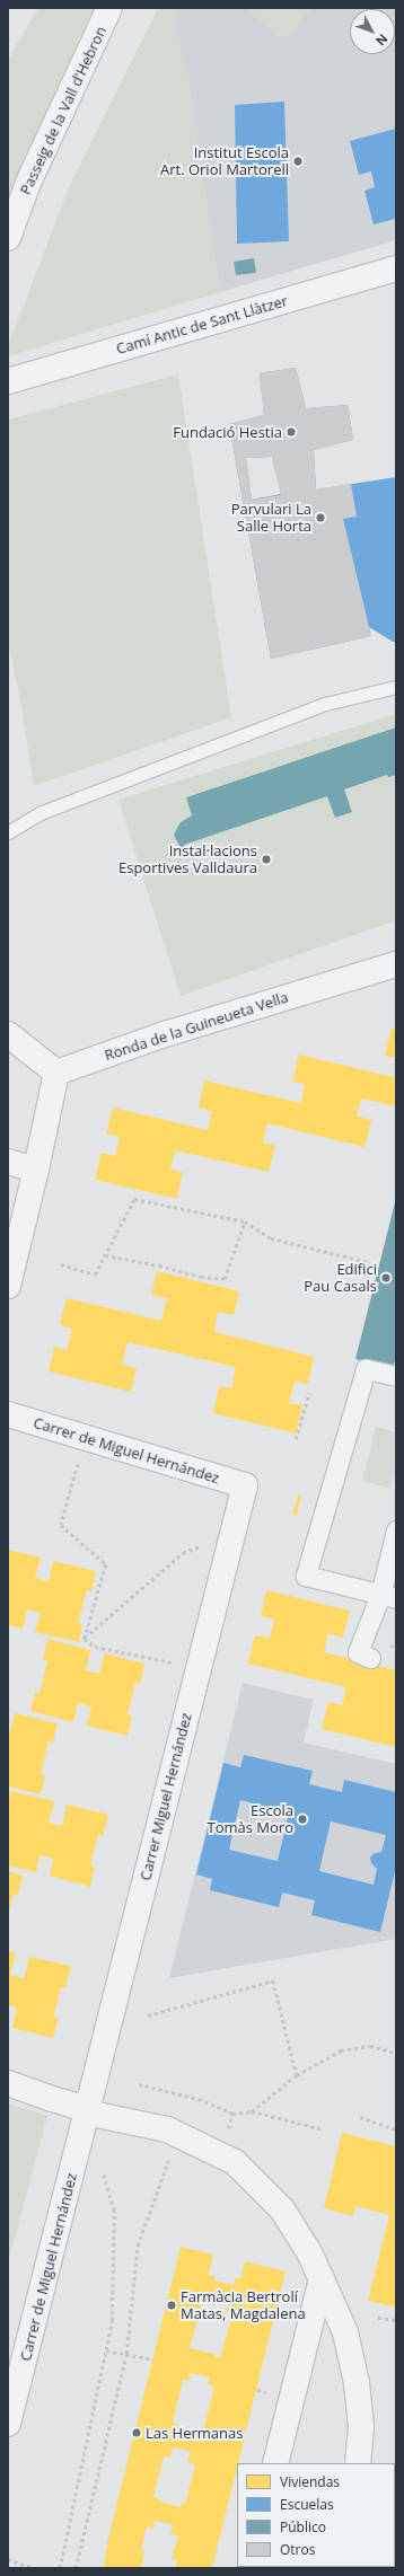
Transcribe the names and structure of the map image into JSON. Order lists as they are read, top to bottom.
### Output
{
  "streets": {
    "street": [
      "Passeig de la Vall d'Hebron",
      "Camí Antic de Sant Llàtzer",
      "Ronda de la Guineueta Vella",
      "Carrer de Miguel Hernández",
      "Carrer Miguel Hernández"
    ]
  },
  "crossings": [
    ["Carrer de Miguel Hernández", "Carrer Miguel Hernández"]
  ],
  "places": [
    "Institut Escola Art. Oriol Martorell",
    "Fundació Hestia",
    "Parvulari La Salle Horta",
    "Instal·lacions Esportives Valldaura",
    "Edifici Pau Casals",
    "Escola Tomàs Moro",
    "Farmàcia Bertrolí Matas, Magdalena",
    "Las Hermanas"
  ],
  "legend": [
    "Viviendas",
    "Escuelas",
    "Público",
    "Otros"
  ],
  "north": "bottom right"
}
